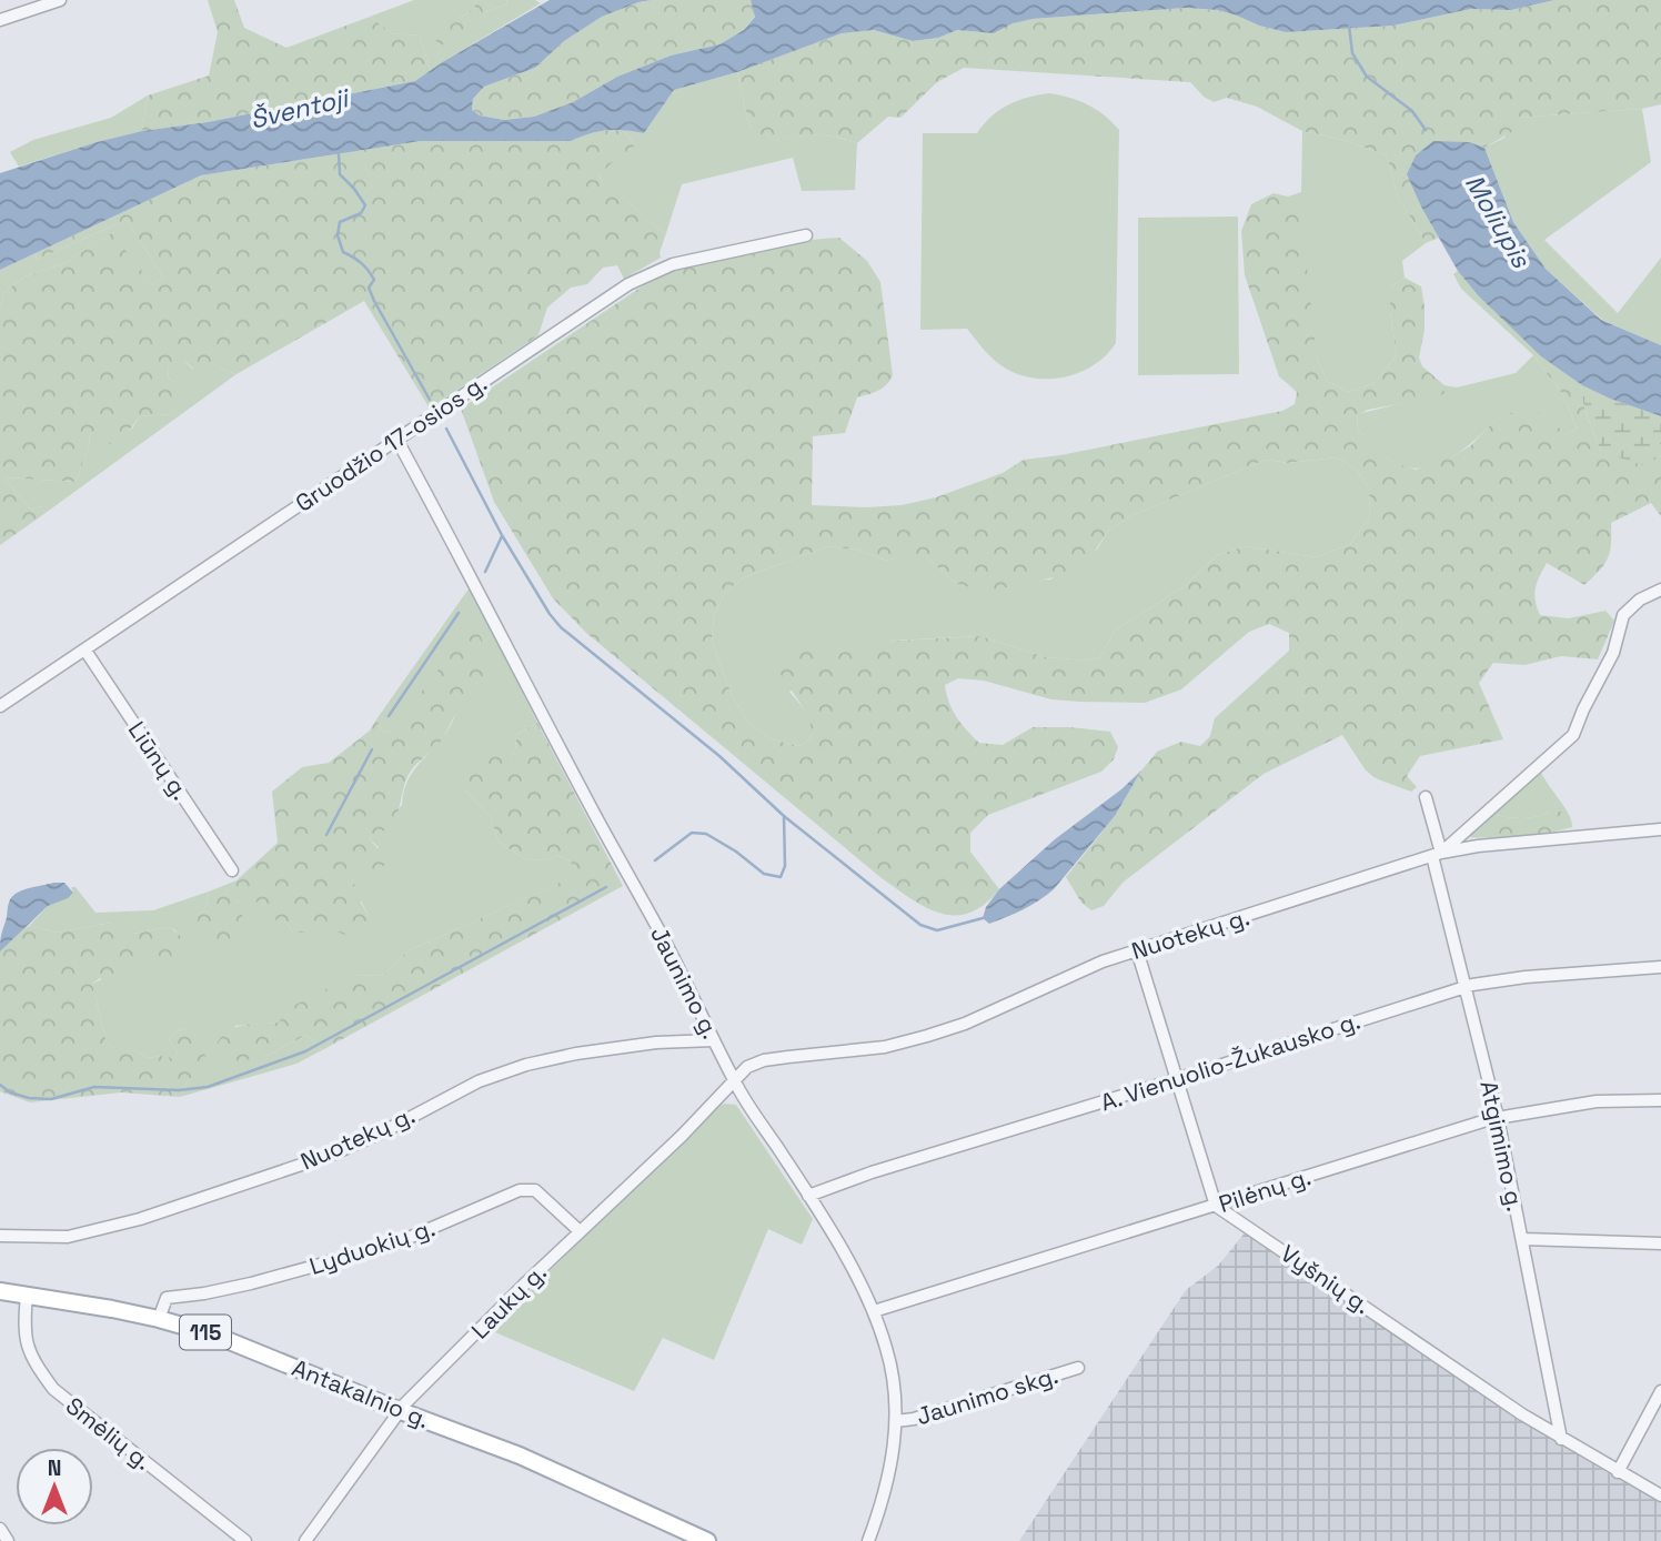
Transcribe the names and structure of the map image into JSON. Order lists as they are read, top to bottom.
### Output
{
  "streets": {
    "main road": ["115", "Antakalnio g."],
    "street": [
      "Gruodžio 17-osios g.",
      "Liūnų g.",
      "Nuotekų g.",
      "Jaunimo g.",
      "A. Vienuolio-Žukausko g.",
      "Atgimimo g.",
      "Pilėnų g.",
      "Lyduokių g.",
      "Vyšnių g.",
      "Laukų g.",
      "Jaunimo skg.",
      "Smėlių g."
    ]
  },
  "crossings": [
    ["Gruodžio 17-osios g.", "Liūnų g."],
    ["Gruodžio 17-osios g.", "Jaunimo g."],
    ["Nuotekų g.", "Jaunimo g."],
    ["Nuotekų g.", "Atgimimo g."],
    ["Nuotekų g.", "Laukų g."],
    ["Jaunimo g.", "A. Vienuolio-Žukausko g."],
    ["Jaunimo g.", "Pilėnų g."],
    ["Jaunimo g.", "Laukų g."],
    ["Jaunimo g.", "Jaunimo skg."],
    ["A. Vienuolio-Žukausko g.", "Atgimimo g."],
    ["Atgimimo g.", "Pilėnų g."],
    ["Atgimimo g.", "Vyšnių g."],
    ["Pilėnų g.", "Vyšnių g."],
    ["Lyduokių g.", "Laukų g."],
    ["Lyduokių g.", "Antakalnio g."],
    ["Laukų g.", "Antakalnio g."],
    ["Antakalnio g.", "Smėlių g."]
  ],
  "water": ["Šventoji", "Moliupis"],
  "north": "top"
}
